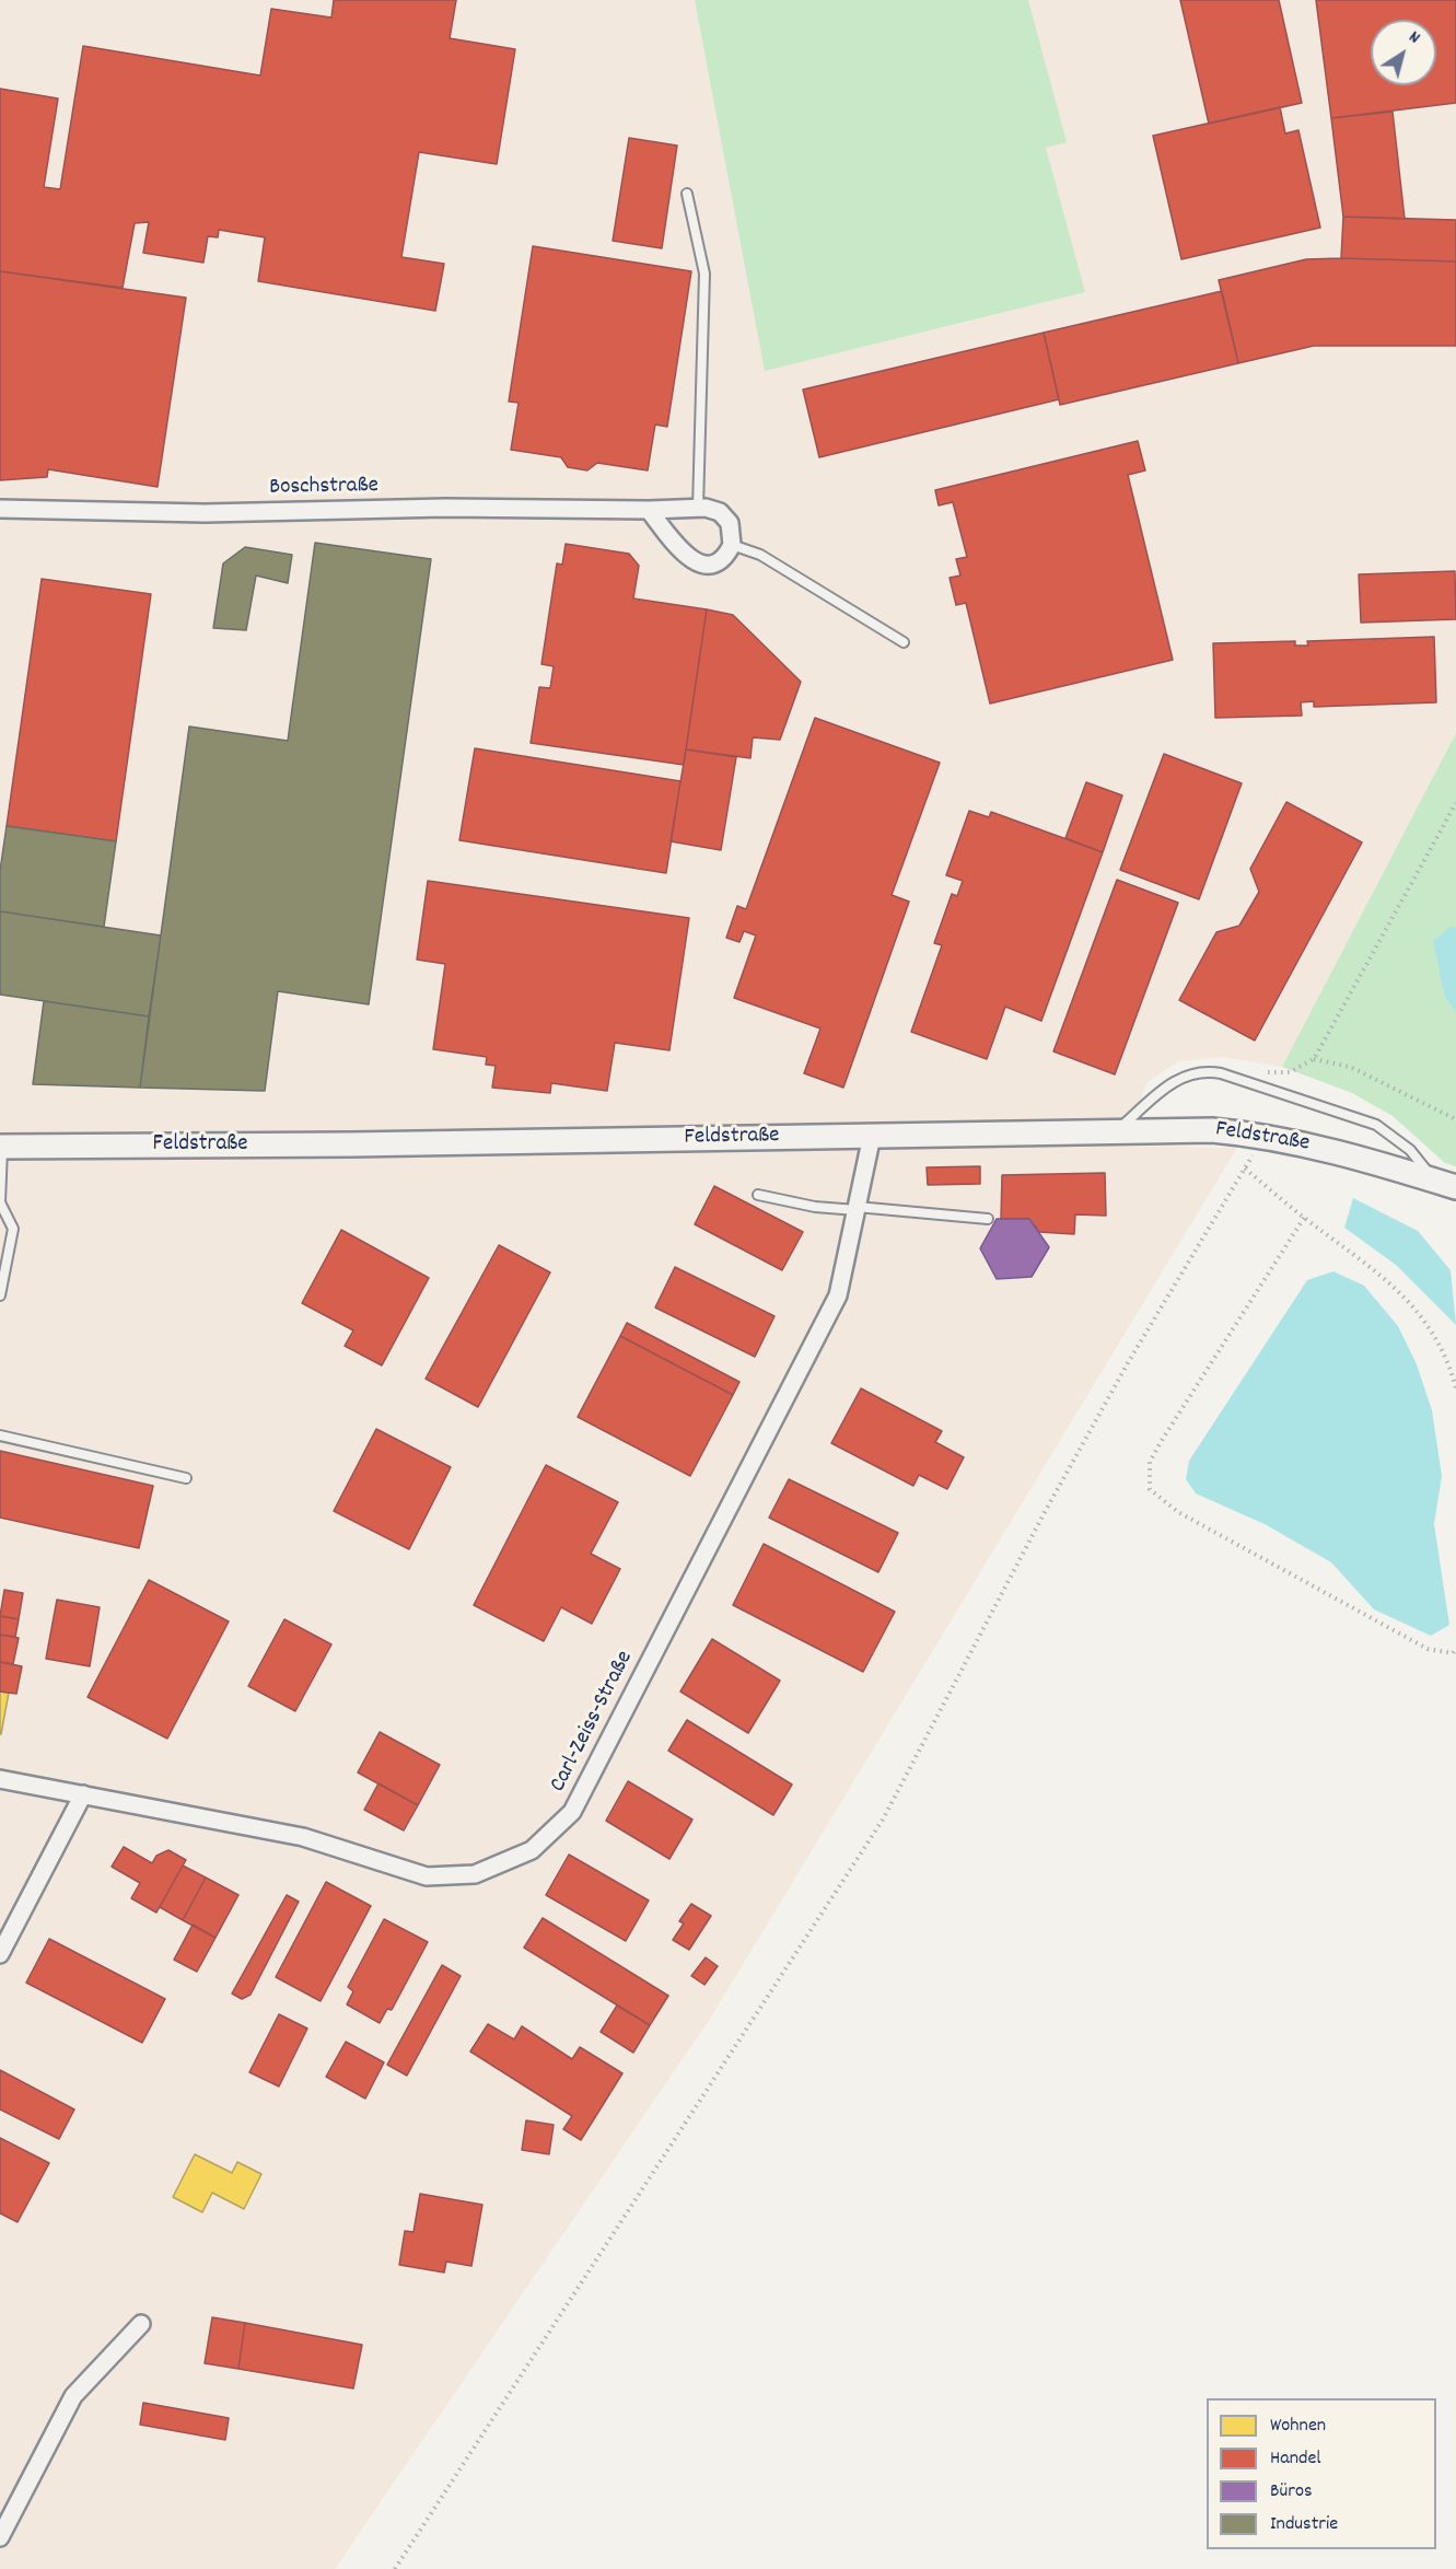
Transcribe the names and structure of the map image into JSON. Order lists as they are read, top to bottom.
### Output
{
  "streets": {
    "street": ["Boschstraße", "Feldstraße", "Carl-Zeiss-Straße"]
  },
  "crossings": [
    ["Feldstraße", "Carl-Zeiss-Straße"]
  ],
  "legend": [
    "Wohnen",
    "Handel",
    "Büros",
    "Industrie"
  ],
  "north": "top right"
}
